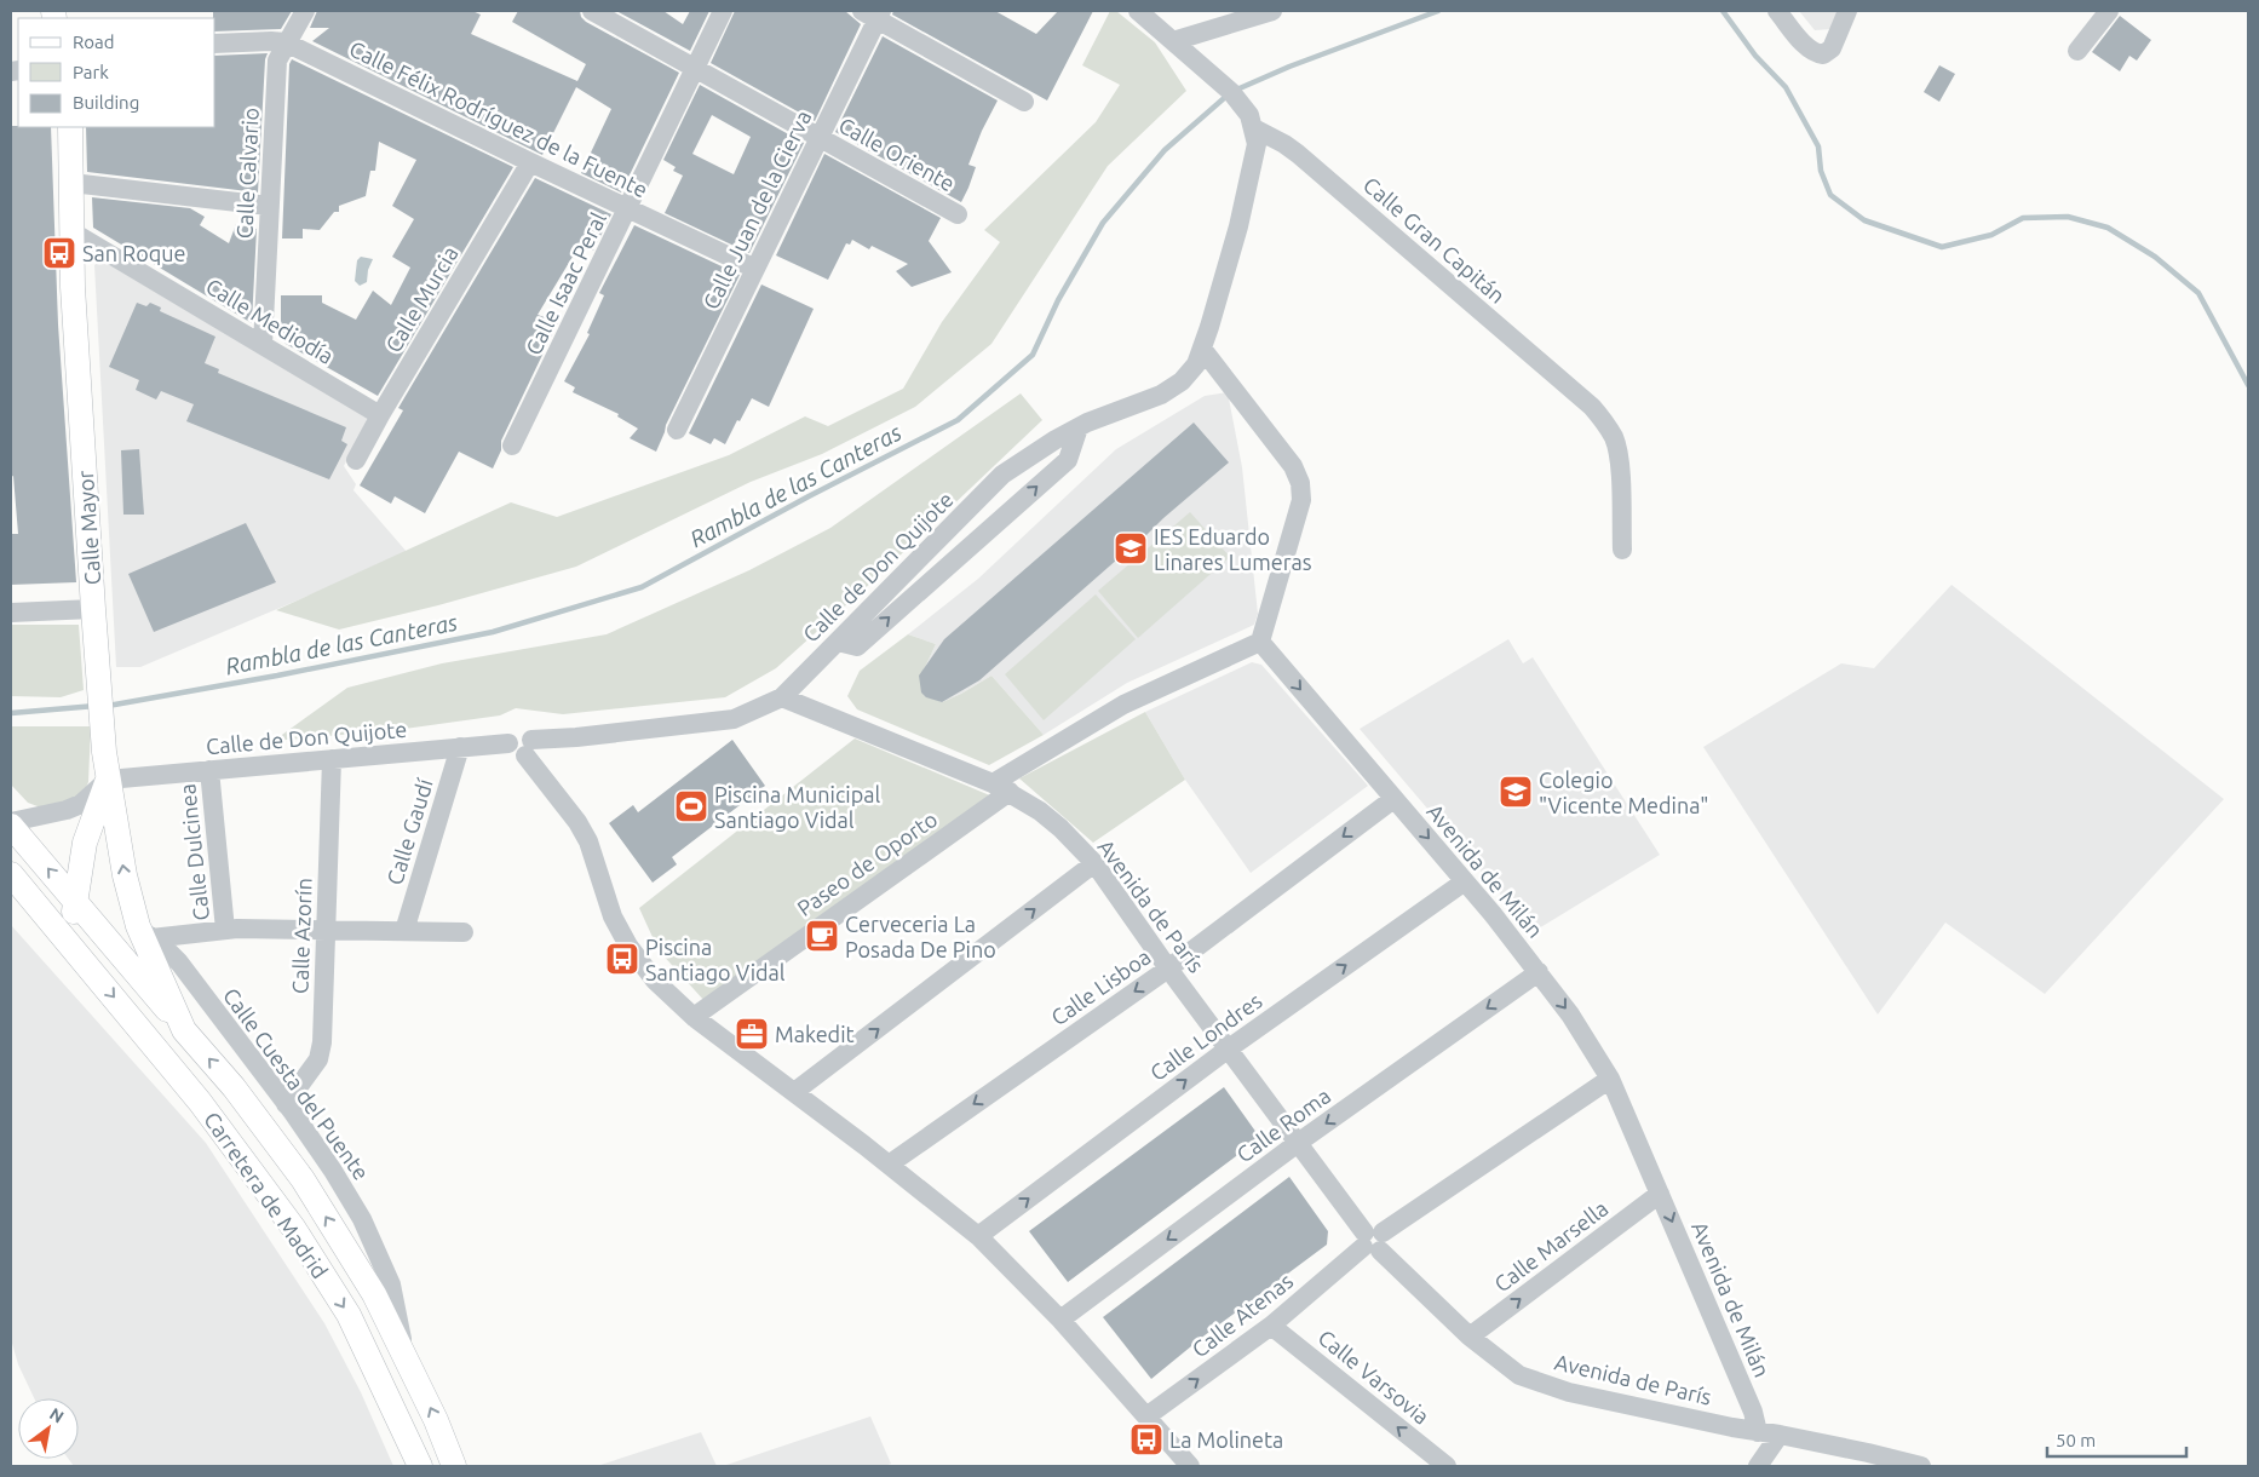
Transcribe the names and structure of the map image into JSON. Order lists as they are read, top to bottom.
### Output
{
  "streets": {
    "main road": ["Calle Mayor", "Carretera de Madrid"],
    "street": [
      "Calle Félix Rodríguez de la Fuente",
      "Calle Oriente",
      "Calle Calvario",
      "Calle Juan de la Cierva",
      "Calle Gran Capitán",
      "Calle Isaac Peral",
      "Calle Murcia",
      "Calle Mediodía",
      "Calle de Don Quijote",
      "Calle Gaudí",
      "Calle Dulcinea",
      "Paseo de Oporto",
      "Avenida de Milán",
      "Avenida de París",
      "Calle Azorín",
      "Calle Lisboa",
      "Calle Londres",
      "Calle Cuesta del Puente",
      "Calle Roma",
      "Calle Marsella",
      "Calle Atenas",
      "Calle Varsovia"
    ]
  },
  "crossings": [
    ["Calle Félix Rodríguez de la Fuente", "Calle Calvario"],
    ["Calle Félix Rodríguez de la Fuente", "Calle Juan de la Cierva"],
    ["Calle Félix Rodríguez de la Fuente", "Calle Isaac Peral"],
    ["Calle Félix Rodríguez de la Fuente", "Calle Murcia"],
    ["Calle Oriente", "Calle Juan de la Cierva"],
    ["Calle Oriente", "Calle Isaac Peral"],
    ["Calle Calvario", "Calle Mediodía"],
    ["Calle Gran Capitán", "Calle de Don Quijote"],
    ["Calle Murcia", "Calle Mediodía"],
    ["Calle Mediodía", "Calle Mayor"],
    ["Calle Mayor", "Calle de Don Quijote"],
    ["Calle Mayor", "Calle Cuesta del Puente"],
    ["Calle de Don Quijote", "Calle Gaudí"],
    ["Calle de Don Quijote", "Calle Dulcinea"],
    ["Calle de Don Quijote", "Avenida de París"],
    ["Calle de Don Quijote", "Calle Azorín"],
    ["Paseo de Oporto", "Avenida de París"],
    ["Avenida de Milán", "Avenida de París"],
    ["Avenida de Milán", "Calle Lisboa"],
    ["Avenida de Milán", "Calle Londres"],
    ["Avenida de Milán", "Calle Roma"],
    ["Avenida de Milán", "Calle Marsella"],
    ["Avenida de Milán", "Calle Atenas"],
    ["Avenida de París", "Calle Lisboa"],
    ["Avenida de París", "Calle Londres"],
    ["Avenida de París", "Calle Roma"],
    ["Avenida de París", "Calle Marsella"],
    ["Avenida de París", "Calle Atenas"],
    ["Calle Azorín", "Calle Cuesta del Puente"],
    ["Calle Atenas", "Calle Varsovia"]
  ],
  "one_way": [
    "Avenida de Milán",
    "Calle Londres",
    "Calle Roma",
    "Calle Marsella",
    "Calle Varsovia"
  ],
  "water": ["Rambla de las Canteras"],
  "places": {
    "bus stop": ["San Roque", "Piscina Santiago Vidal", "La Molineta"],
    "school or university": ["IES Eduardo Linares Lumeras", "Colegio \"Vicente Medina\""],
    "sports": ["Piscina Municipal Santiago Vidal"],
    "cafe": ["Cerveceria La Posada De Pino"],
    "office": ["Makedit"]
  },
  "legend": ["Road", "Park", "Building"],
  "scale_bar": "50 m",
  "north": "top right"
}
